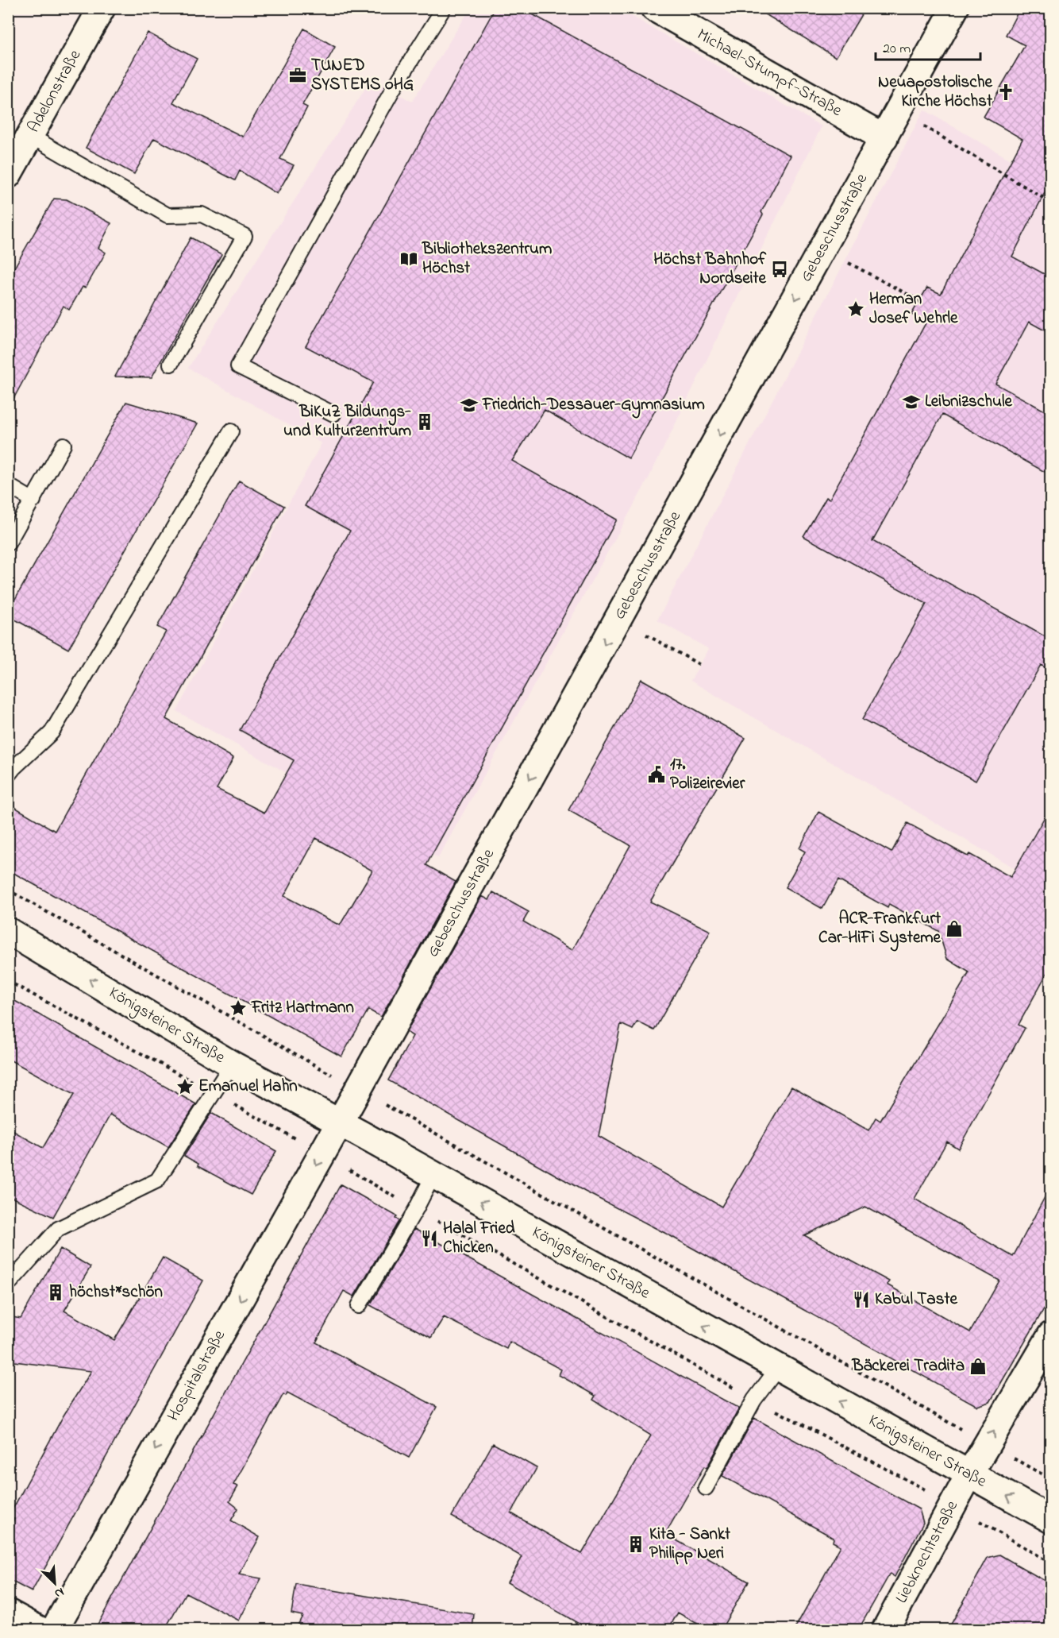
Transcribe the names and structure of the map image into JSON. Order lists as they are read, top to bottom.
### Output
{
  "streets": {
    "street": [
      "Michael-Stumpf-Straße",
      "Adelonstraße",
      "Gebeschusstraße",
      "Königsteiner Straße",
      "Hospitalstraße",
      "Liebknechtstraße"
    ]
  },
  "crossings": [
    ["Michael-Stumpf-Straße", "Gebeschusstraße"],
    ["Gebeschusstraße", "Königsteiner Straße"],
    ["Gebeschusstraße", "Hospitalstraße"],
    ["Königsteiner Straße", "Hospitalstraße"],
    ["Königsteiner Straße", "Liebknechtstraße"]
  ],
  "one_way": [
    "Gebeschusstraße",
    "Königsteiner Straße",
    "Hospitalstraße",
    "Liebknechtstraße"
  ],
  "places": {
    "office": ["TUNED SYSTEMS oHG"],
    "church": ["Neuapostolische Kirche Höchst"],
    "library": ["Bibliothekszentrum Höchst"],
    "bus stop": ["Höchst Bahnhof Nordseite"],
    "place": ["Herman Josef Wehrle", "Fritz Hartmann", "Emanuel Hahn"],
    "school or university": ["Leibnizschule", "Friedrich-Dessauer-Gymnasium"],
    "building": ["BiKuZ Bildungs- und Kulturzentrum", "höchst*schön", "Kita - Sankt Philipp Neri"],
    "public building": ["17. Polizeirevier"],
    "shop": ["ACR-Frankfurt Car-HiFi Systeme", "Bäckerei Tradita"],
    "restaurant": ["Halal Fried Chicken", "Kabul Taste"]
  },
  "scale_bar": "20 m",
  "north": "bottom right"
}
